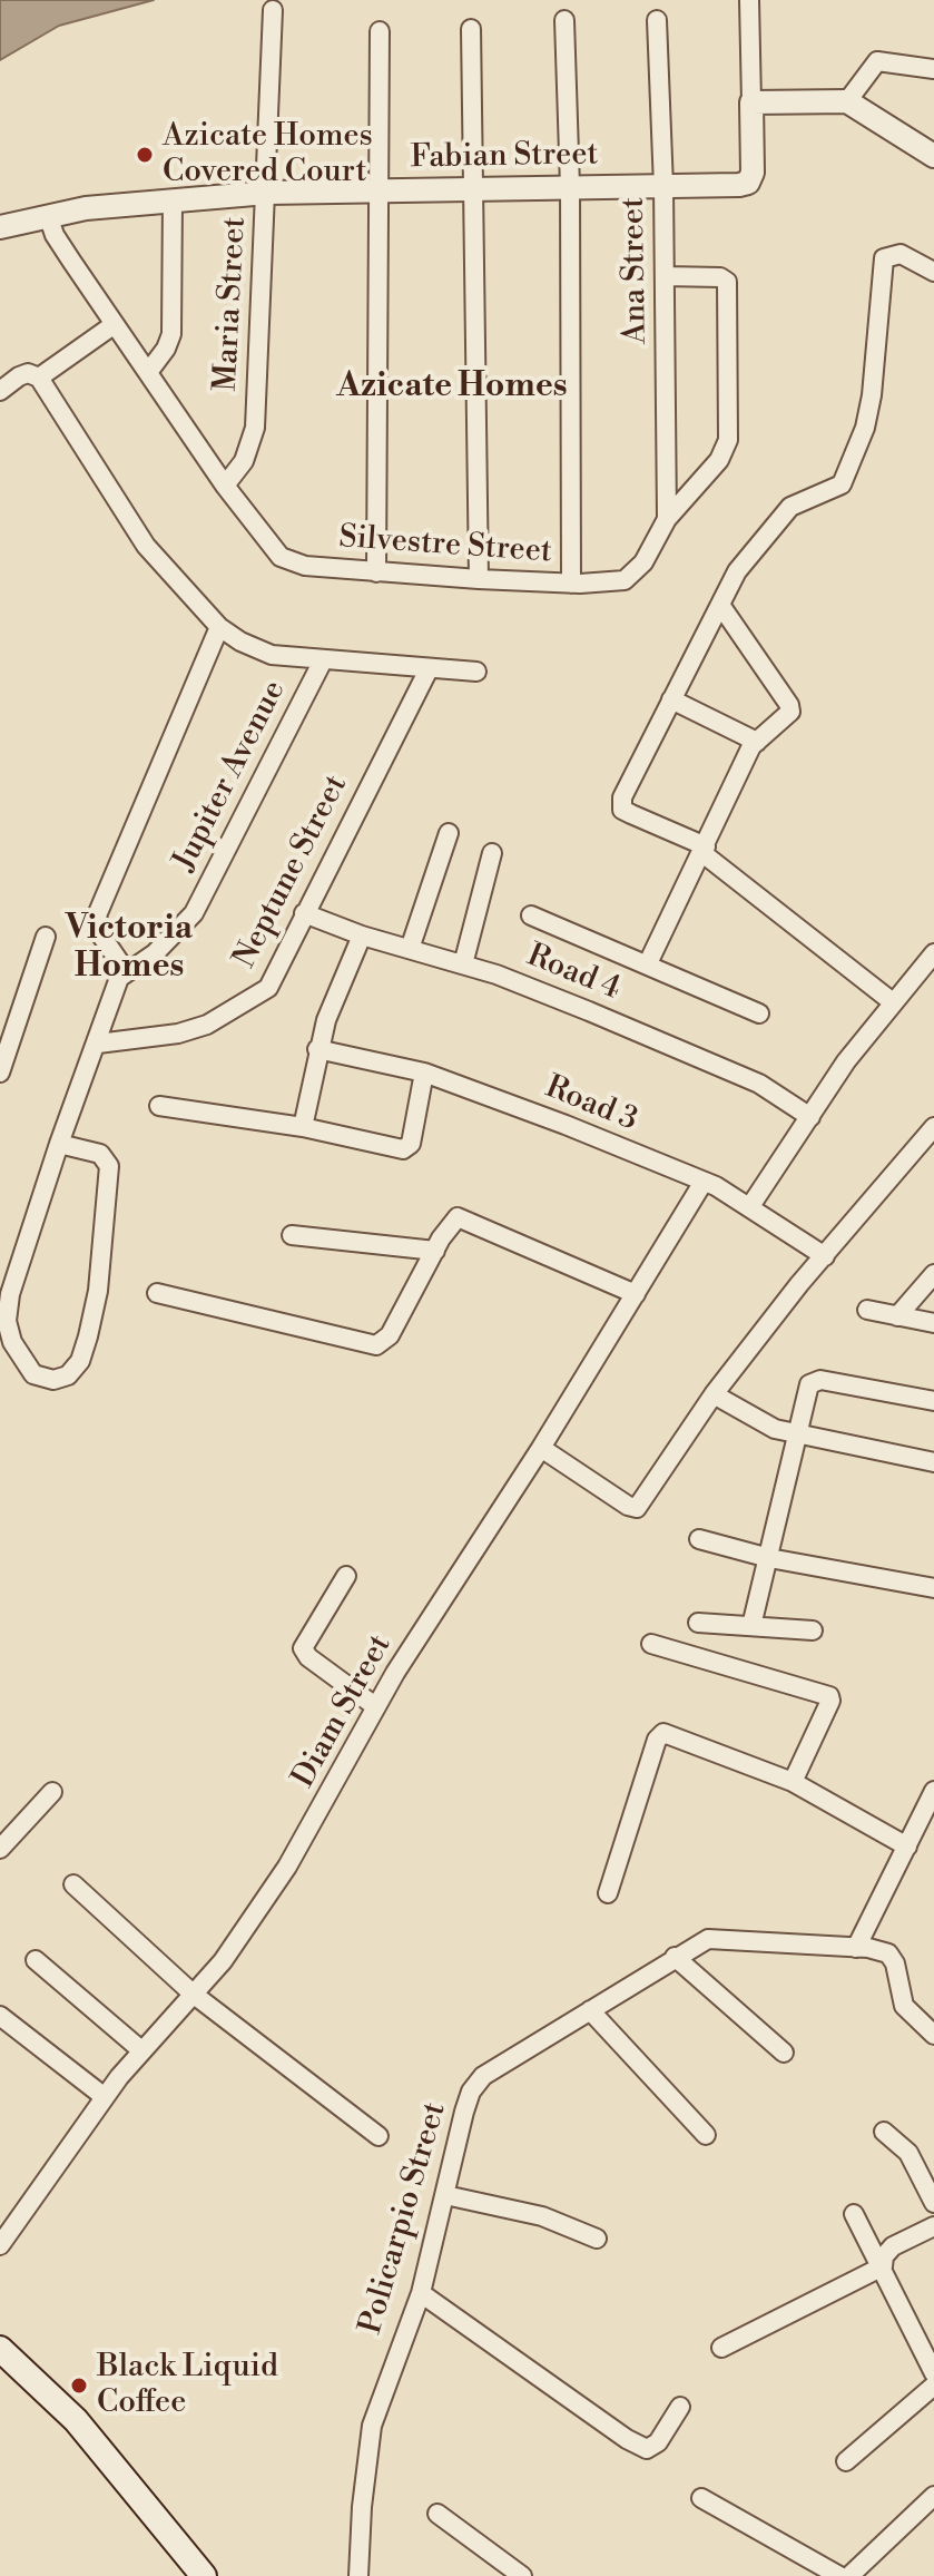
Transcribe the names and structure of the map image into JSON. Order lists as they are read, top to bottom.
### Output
{
  "streets": {
    "street": [
      "Fabian Street",
      "Ana Street",
      "Maria Street",
      "Silvestre Street",
      "Jupiter Avenue",
      "Neptune Street",
      "Road 4",
      "Road 3",
      "Diam Street",
      "Policarpio Street"
    ]
  },
  "crossings": [
    ["Fabian Street", "Ana Street"],
    ["Fabian Street", "Maria Street"],
    ["Fabian Street", "Silvestre Street"],
    ["Ana Street", "Silvestre Street"],
    ["Maria Street", "Silvestre Street"],
    ["Neptune Street", "Road 4"],
    ["Road 3", "Diam Street"]
  ],
  "districts": ["Azicate Homes", "Victoria Homes"],
  "places": ["Azicate Homes Covered Court", "Black Liquid Coffee"]
}
